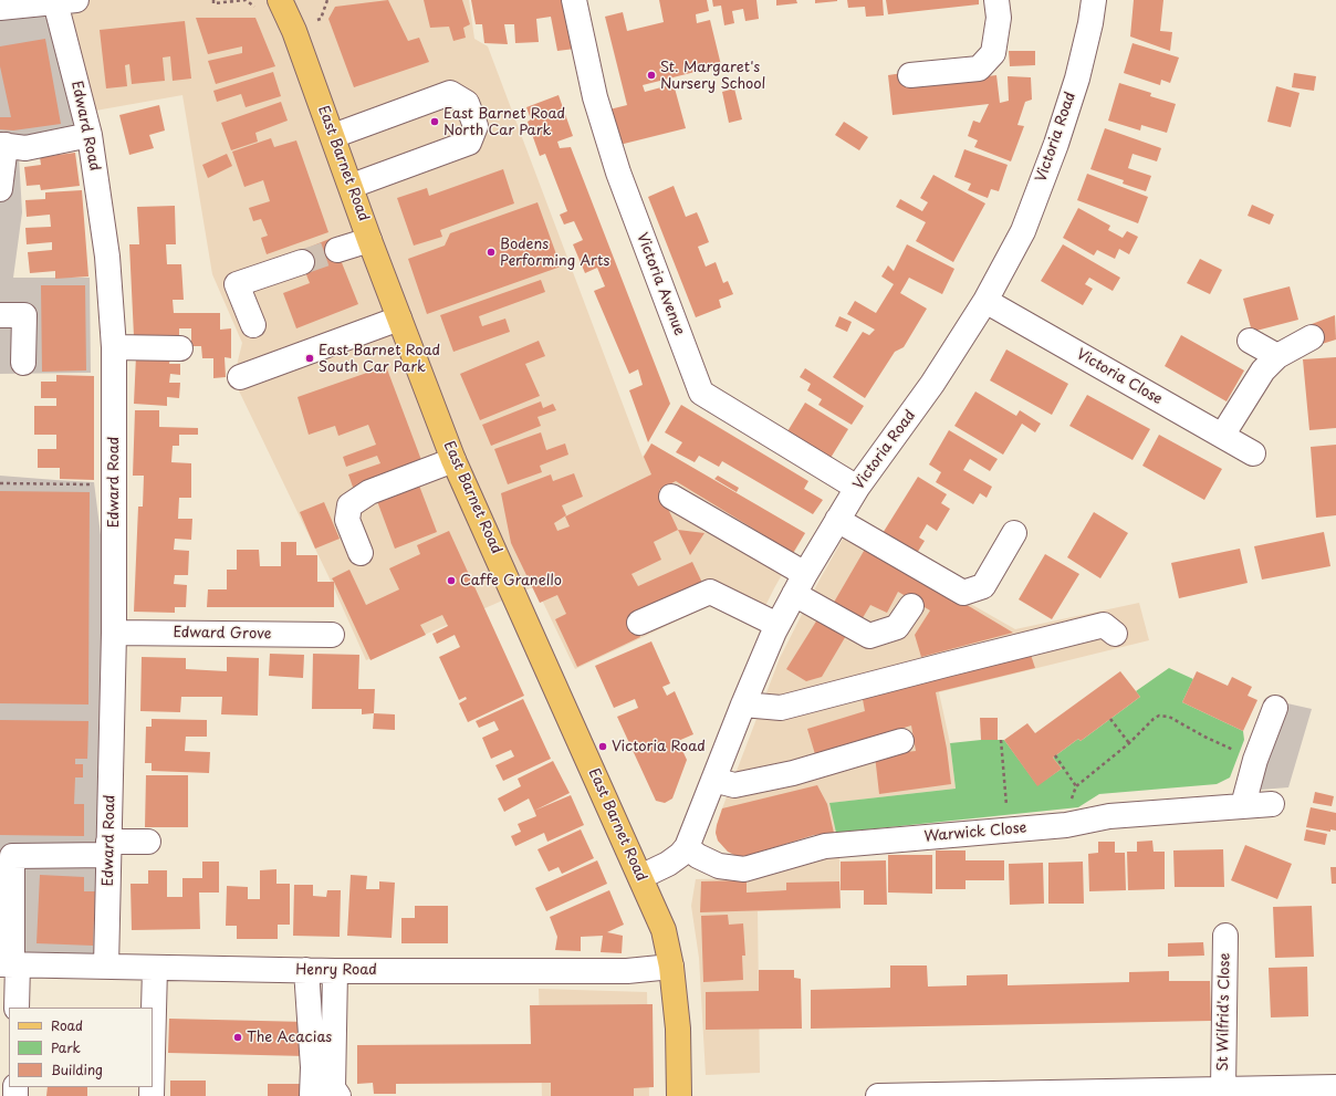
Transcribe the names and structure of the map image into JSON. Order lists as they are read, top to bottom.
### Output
{
  "streets": {
    "main road": ["East Barnet Road"],
    "street": [
      "Edward Road",
      "Victoria Road",
      "Victoria Avenue",
      "Victoria Close",
      "Edward Grove",
      "Warwick Close",
      "Henry Road",
      "St Wilfrid's Close"
    ]
  },
  "crossings": [
    ["Edward Road", "Edward Grove"],
    ["Edward Road", "Henry Road"],
    ["Victoria Road", "East Barnet Road"],
    ["Victoria Road", "Victoria Avenue"],
    ["Victoria Road", "Victoria Close"],
    ["Victoria Road", "Warwick Close"],
    ["East Barnet Road", "Henry Road"]
  ],
  "places": [
    "St. Margaret's Nursery School",
    "East Barnet Road North Car Park",
    "Bodens Performing Arts",
    "East Barnet Road South Car Park",
    "Caffe Granello",
    "Victoria Road",
    "The Acacias"
  ],
  "legend": ["Road", "Park", "Building"]
}
